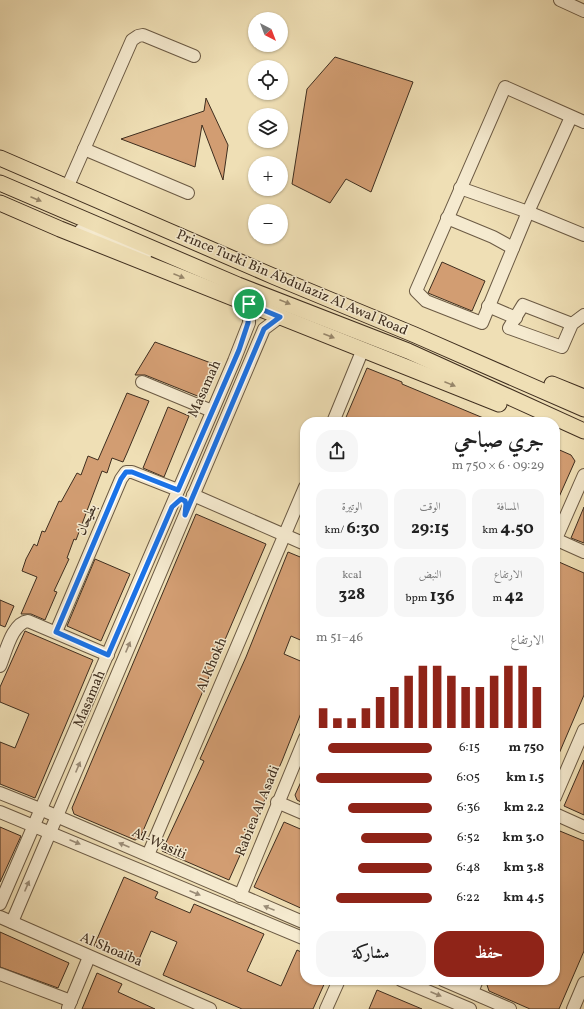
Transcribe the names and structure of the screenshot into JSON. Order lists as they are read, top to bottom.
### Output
{
  "streets": {
    "main road": ["Prince Turki Bin Abdulaziz Al Awal Road"],
    "street": [
      "Masamah",
      "بطيحان",
      "Al Khokh",
      "Rabiea Al Asadi",
      "Al-Wasiti",
      "Al Shoaiba"
    ]
  },
  "crossings": [
    ["Masamah", "بطيحان"],
    ["Masamah", "Al-Wasiti"],
    ["Masamah", "Al Shoaiba"],
    ["Al Khokh", "Al-Wasiti"],
    ["Rabiea Al Asadi", "Al-Wasiti"]
  ],
  "north": "bottom right",
  "page": {
    "map_buttons": ["+", "−"],
    "heading": ["جري صباحي", "09:29 · 6 × 750 m"],
    "stats": [
      ["المسافة", "4.50 km"],
      ["الوقت", "29:15"],
      ["الوتيرة", "6:30 /km"],
      ["الارتفاع", "42 m"],
      ["النبض", "136 bpm"],
      ["kcal", "328"]
    ],
    "chart": ["الارتفاع", "46–51 m"],
    "list": [
      {
        "name": "750 m",
        "note": "6:15"
      },
      {
        "name": "1.5 km",
        "note": "6:05"
      },
      {
        "name": "2.2 km",
        "note": "6:36"
      },
      {
        "name": "3.0 km",
        "note": "6:52"
      },
      {
        "name": "3.8 km",
        "note": "6:48"
      },
      {
        "name": "4.5 km",
        "note": "6:22"
      }
    ],
    "buttons": ["حفظ", "مشاركة"]
  }
}
